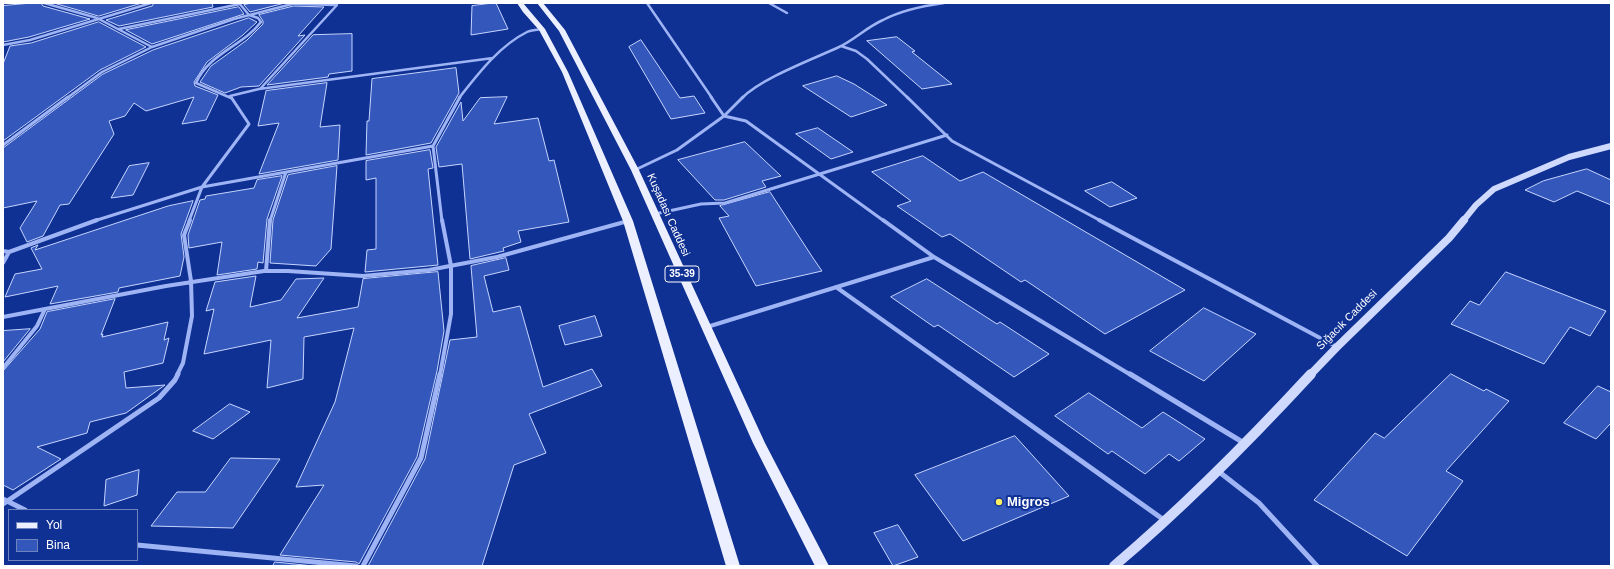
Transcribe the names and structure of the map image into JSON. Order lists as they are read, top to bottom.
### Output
{
  "streets": {
    "main road": ["Kuşadası Caddesi", "35-39", "Sığacık Caddesi"]
  },
  "crossings": [
    ["Kuşadası Caddesi", "35-39"]
  ],
  "places": ["Migros"],
  "legend": ["Yol", "Bina"]
}
